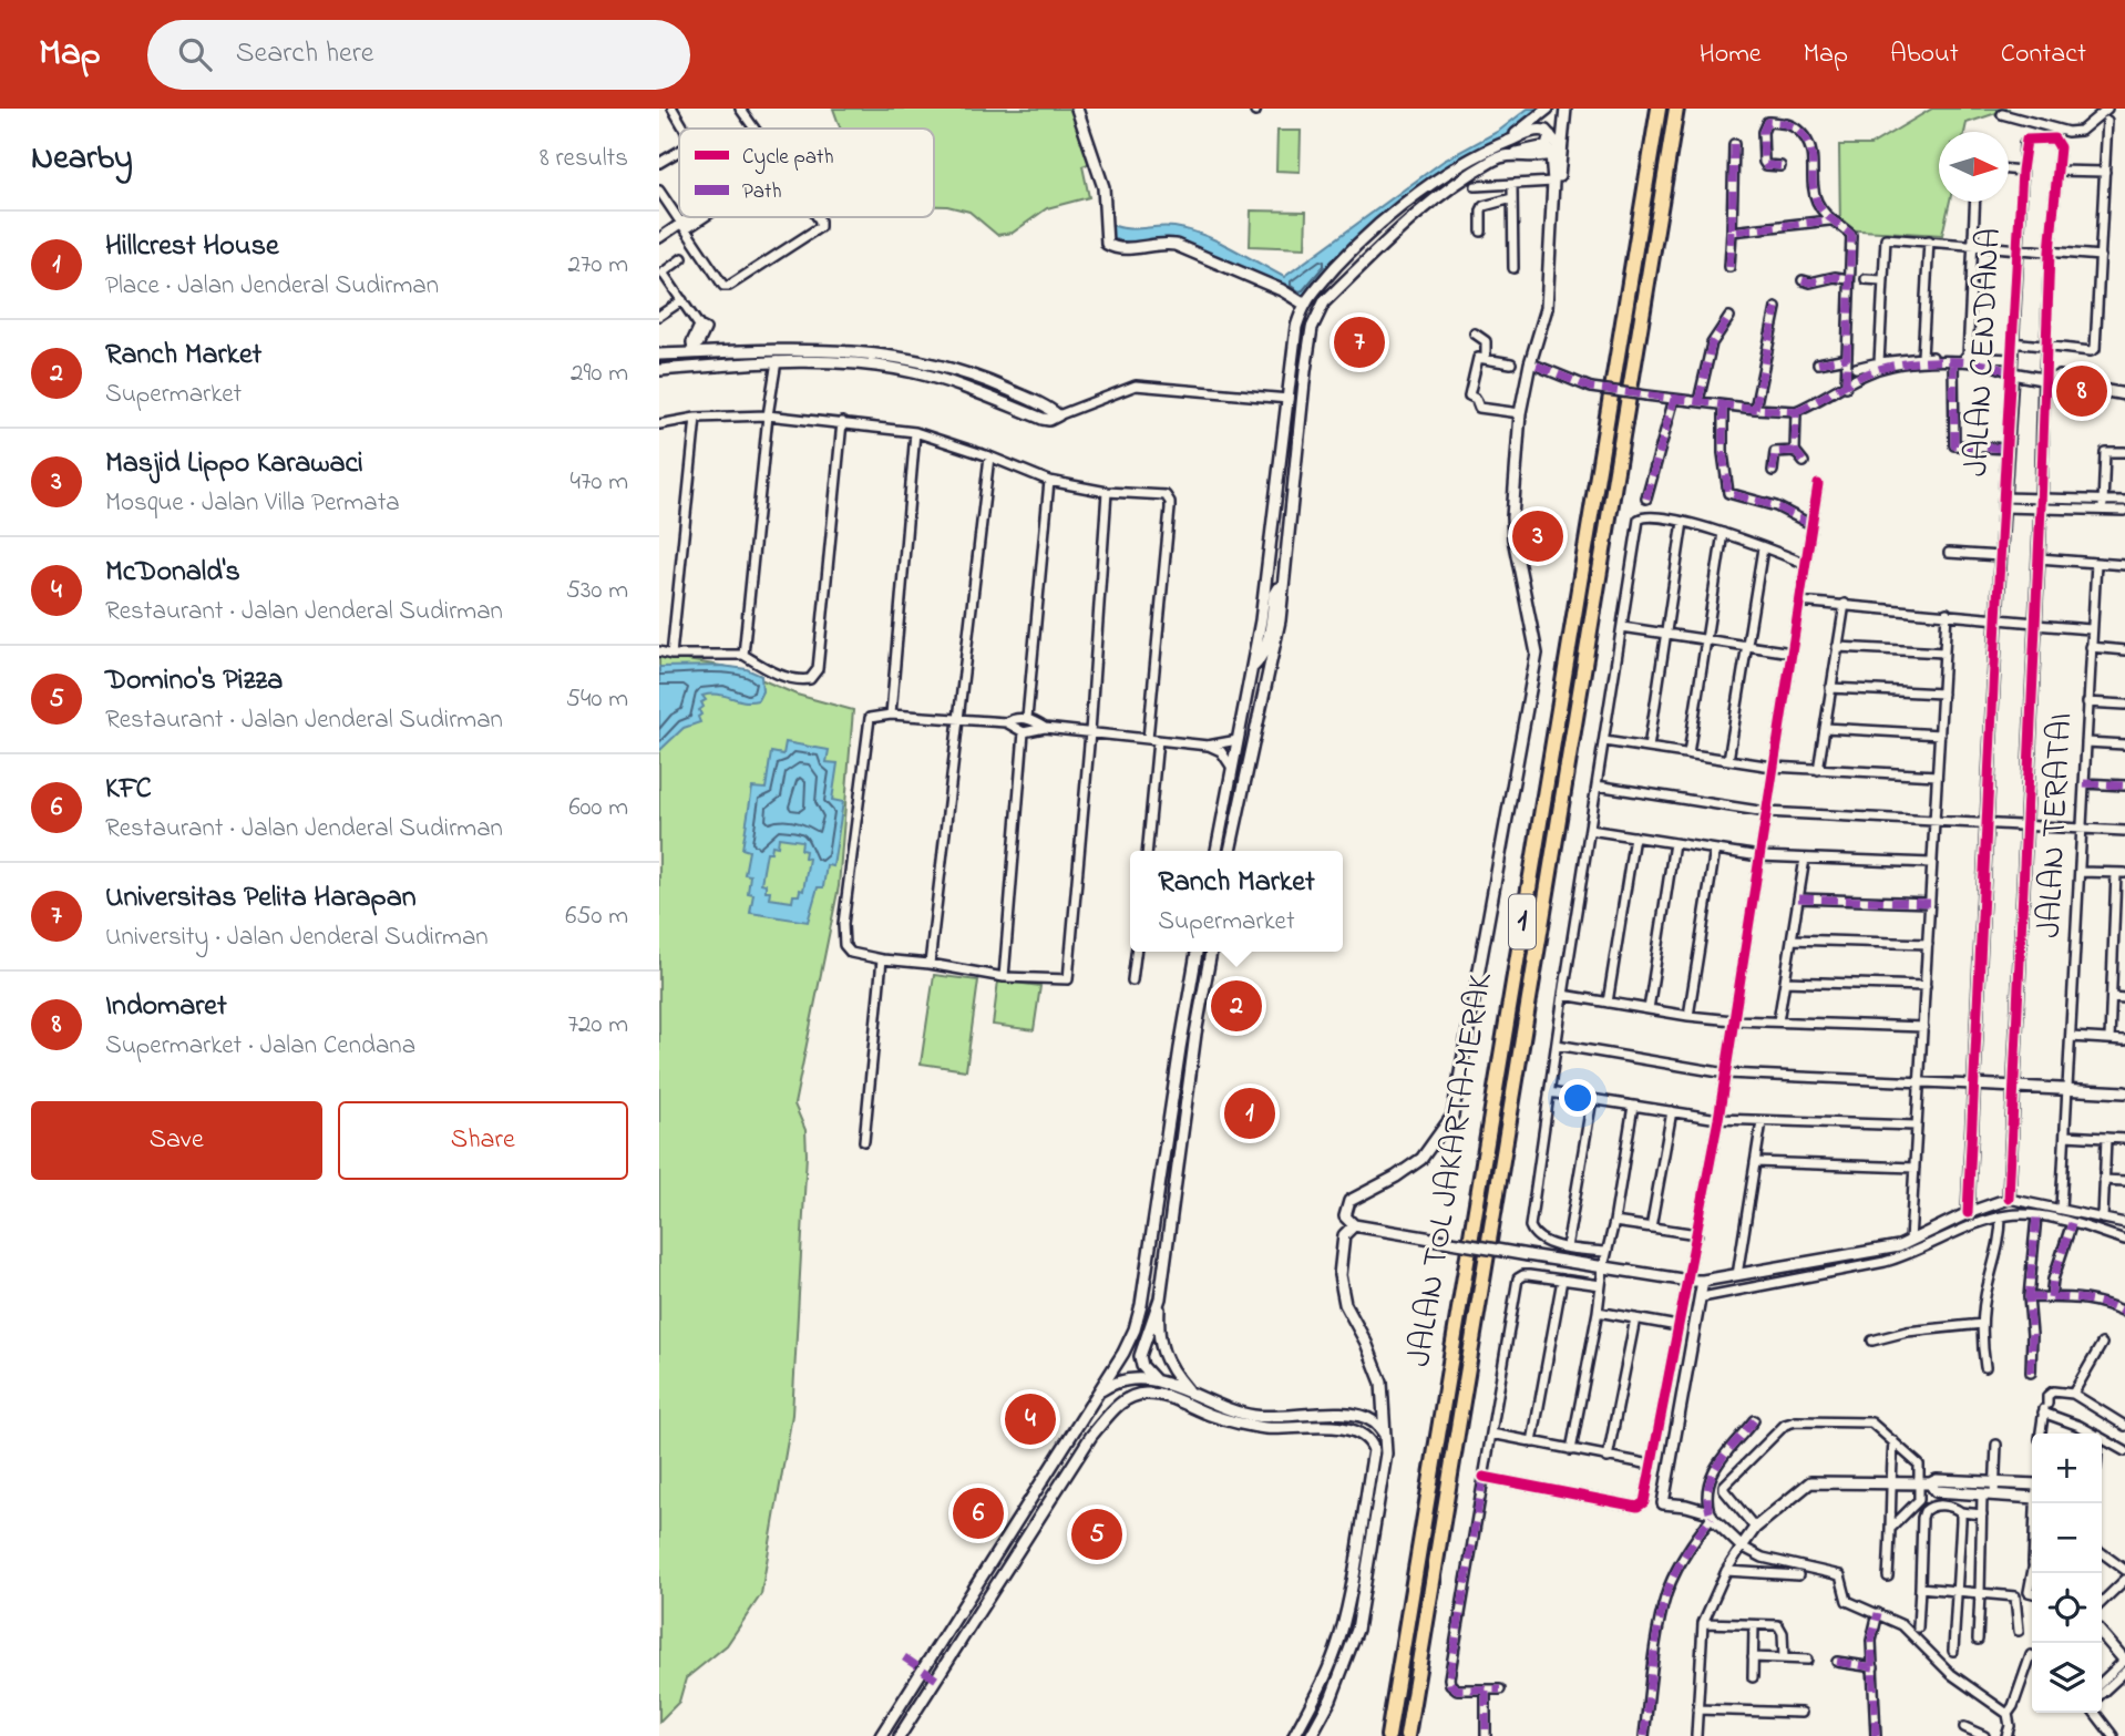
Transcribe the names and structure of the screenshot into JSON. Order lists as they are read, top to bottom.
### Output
{
  "streets": {
    "highway": ["1", "JALAN TOL JAKARTA–MERAK"],
    "street": ["JALAN CENDANA", "JALAN TERATAI"]
  },
  "legend": ["Cycle path", "Path"],
  "north": "right",
  "page": {
    "header": "Map",
    "search": "Search here",
    "nav": [
      "Home",
      "Map",
      "About",
      "Contact"
    ],
    "heading": ["Nearby", "8 results"],
    "list": [
      {
        "mark": "1",
        "name": "Hillcrest House",
        "note": "Place · Jalan Jenderal Sudirman",
        "value": "270 m"
      },
      {
        "mark": "2",
        "name": "Ranch Market",
        "note": "Supermarket",
        "value": "290 m"
      },
      {
        "mark": "3",
        "name": "Masjid Lippo Karawaci",
        "note": "Mosque · Jalan Villa Permata",
        "value": "470 m"
      },
      {
        "mark": "4",
        "name": "McDonald's",
        "note": "Restaurant · Jalan Jenderal Sudirman",
        "value": "530 m"
      },
      {
        "mark": "5",
        "name": "Domino's Pizza",
        "note": "Restaurant · Jalan Jenderal Sudirman",
        "value": "540 m"
      },
      {
        "mark": "6",
        "name": "KFC",
        "note": "Restaurant · Jalan Jenderal Sudirman",
        "value": "600 m"
      },
      {
        "mark": "7",
        "name": "Universitas Pelita Harapan",
        "note": "University · Jalan Jenderal Sudirman",
        "value": "650 m"
      },
      {
        "mark": "8",
        "name": "Indomaret",
        "note": "Supermarket · Jalan Cendana",
        "value": "720 m"
      }
    ],
    "pins": [
      "7",
      "8",
      "3",
      "2",
      "1",
      "4",
      "6",
      "5"
    ],
    "popup": ["Ranch Market", "Supermarket"],
    "buttons": ["Save", "Share"],
    "map_buttons": ["+", "−"]
  }
}
